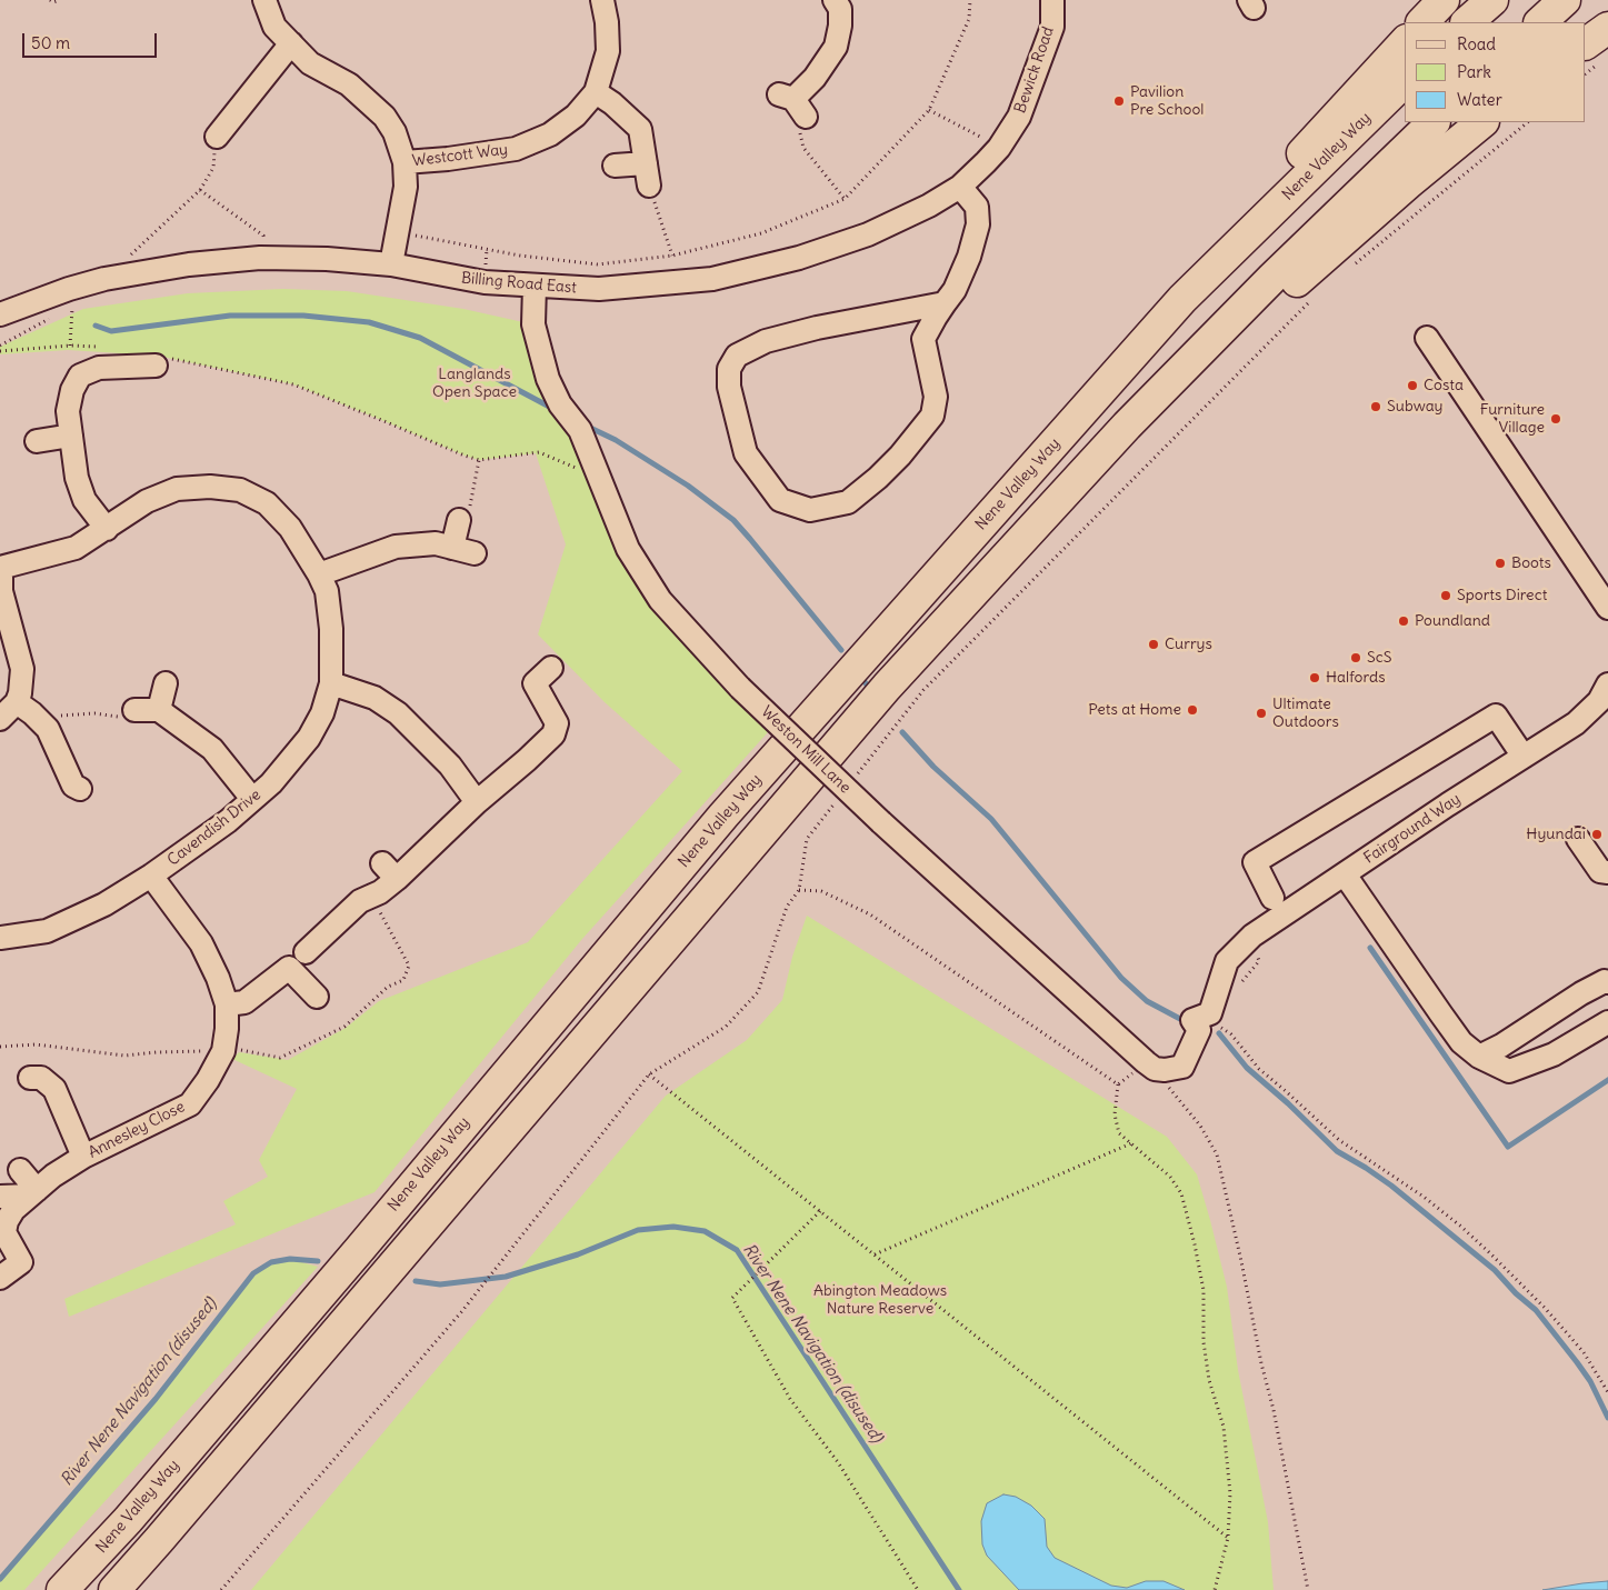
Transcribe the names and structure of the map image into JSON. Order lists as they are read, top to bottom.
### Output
{
  "streets": {
    "highway": ["Nene Valley Way"],
    "street": [
      "Bewick Road",
      "Westcott Way",
      "Billing Road East",
      "Weston Mill Lane",
      "Cavendish Drive",
      "Fairground Way",
      "Annesley Close"
    ]
  },
  "crossings": [
    ["Bewick Road", "Billing Road East"],
    ["Billing Road East", "Weston Mill Lane"],
    ["Cavendish Drive", "Annesley Close"]
  ],
  "water": ["River Nene Navigation (disused)"],
  "parks": ["Langlands Open Space", "Abington Meadows Nature Reserve"],
  "places": [
    "Pavilion Pre School",
    "Costa",
    "Subway",
    "Furniture Village",
    "Boots",
    "Sports Direct",
    "Poundland",
    "Currys",
    "ScS",
    "Halfords",
    "Pets at Home",
    "Ultimate Outdoors",
    "Hyundai"
  ],
  "legend": ["Road", "Park", "Water"],
  "scale_bar": "50 m"
}
